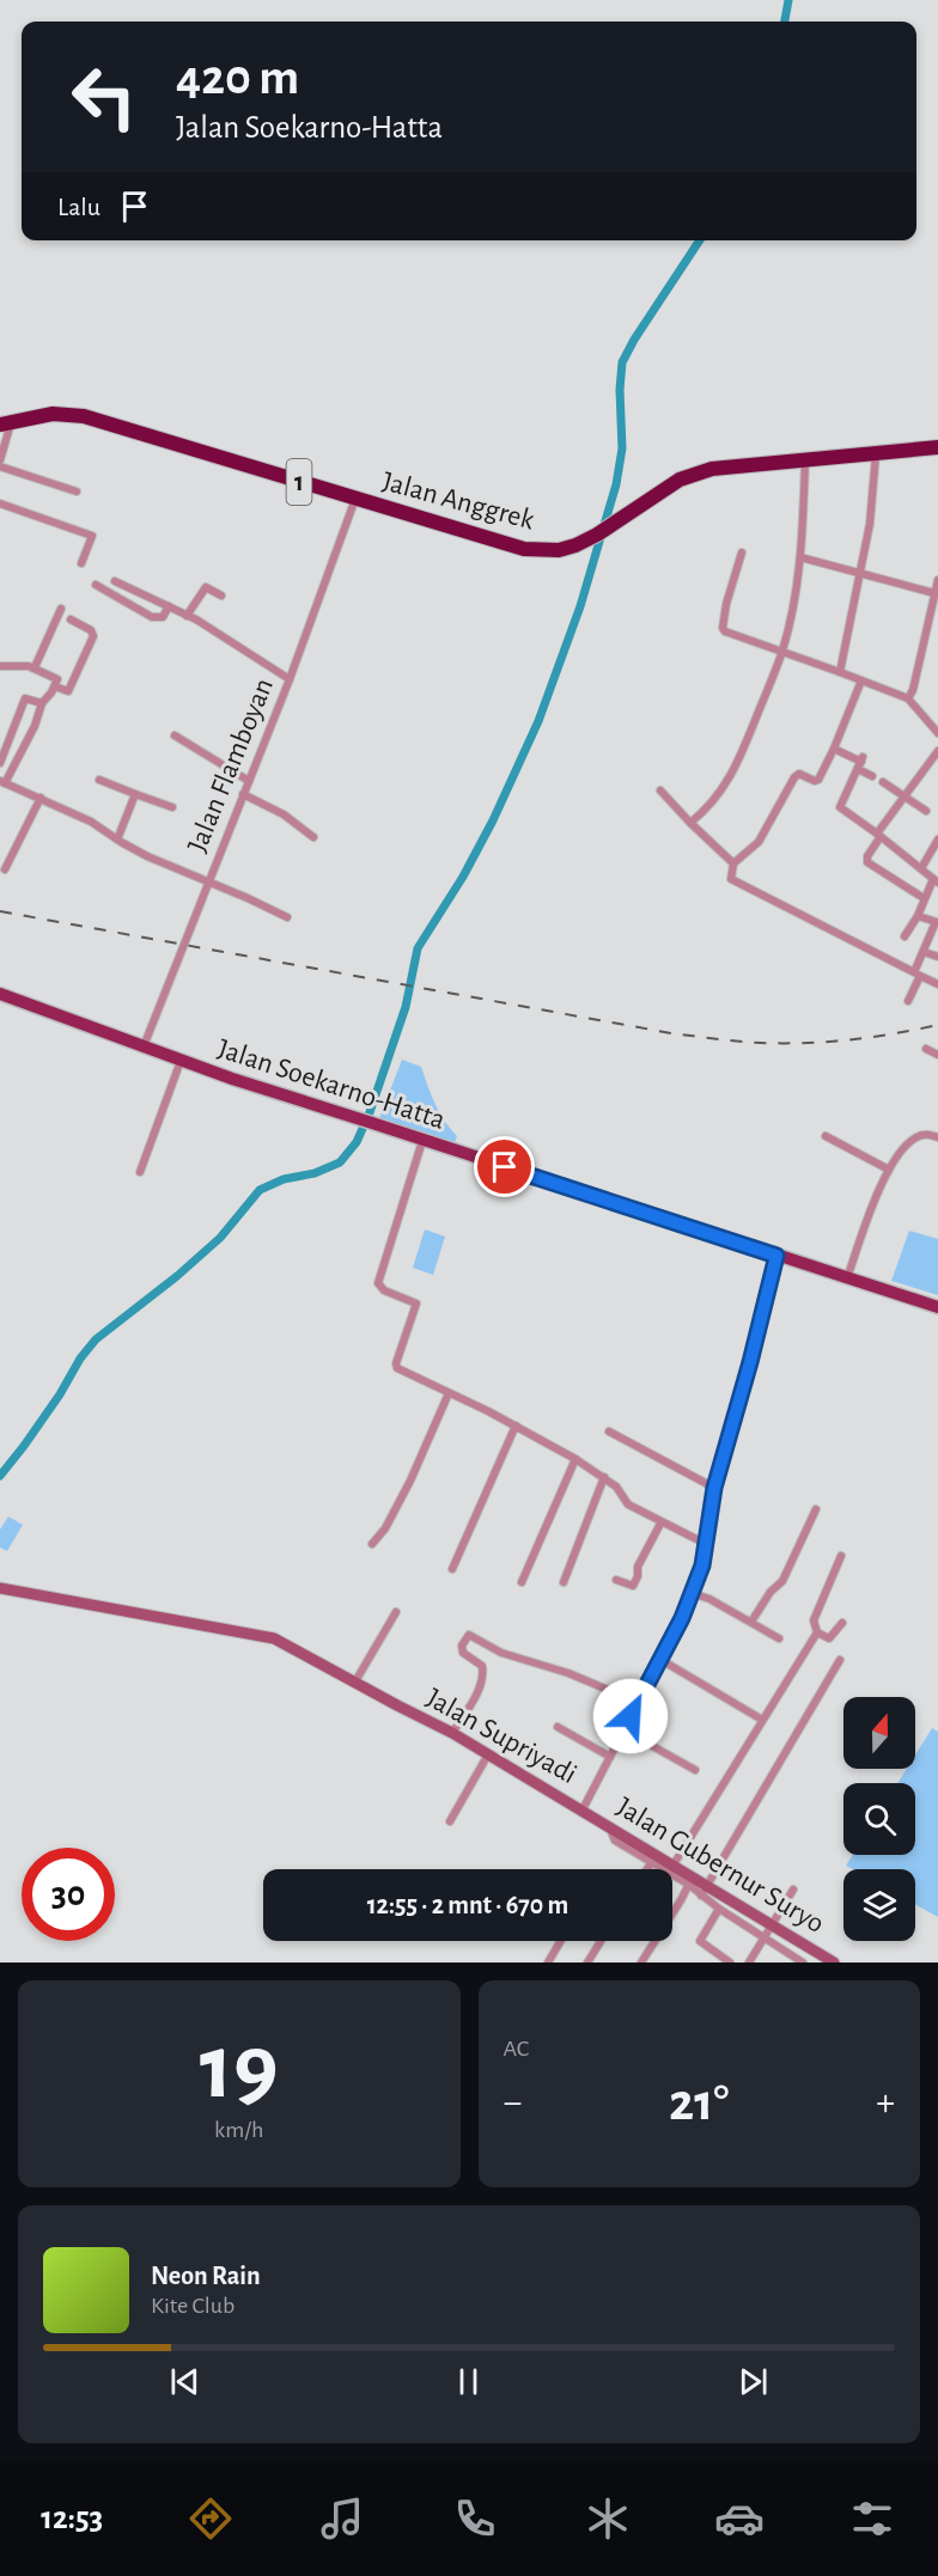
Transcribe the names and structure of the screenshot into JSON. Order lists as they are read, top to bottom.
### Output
{
  "streets": {
    "highway": ["1", "Jalan Anggrek"],
    "main road": ["Jalan Soekarno-Hatta", "Jalan Supriyadi", "Jalan Gubernur Suryo"],
    "street": ["Jalan Flamboyan"]
  },
  "crossings": [
    ["Jalan Anggrek", "Jalan Flamboyan"],
    ["Jalan Flamboyan", "Jalan Soekarno-Hatta"],
    ["Jalan Soekarno-Hatta", "Jalan Supriyadi"],
    ["Jalan Supriyadi", "Jalan Gubernur Suryo"]
  ],
  "north": "top",
  "page": {
    "turn": ["420 m", "Jalan Soekarno-Hatta"],
    "then": "Lalu",
    "limit": "30",
    "trip": "12:55 · 2 mnt · 670 m",
    "tile": [
      ["19", "km/h"],
      "AC"
    ],
    "heat": ["−", "21°", "+"],
    "song": ["Neon Rain", "Kite Club"],
    "tabs": "12:53"
  }
}
